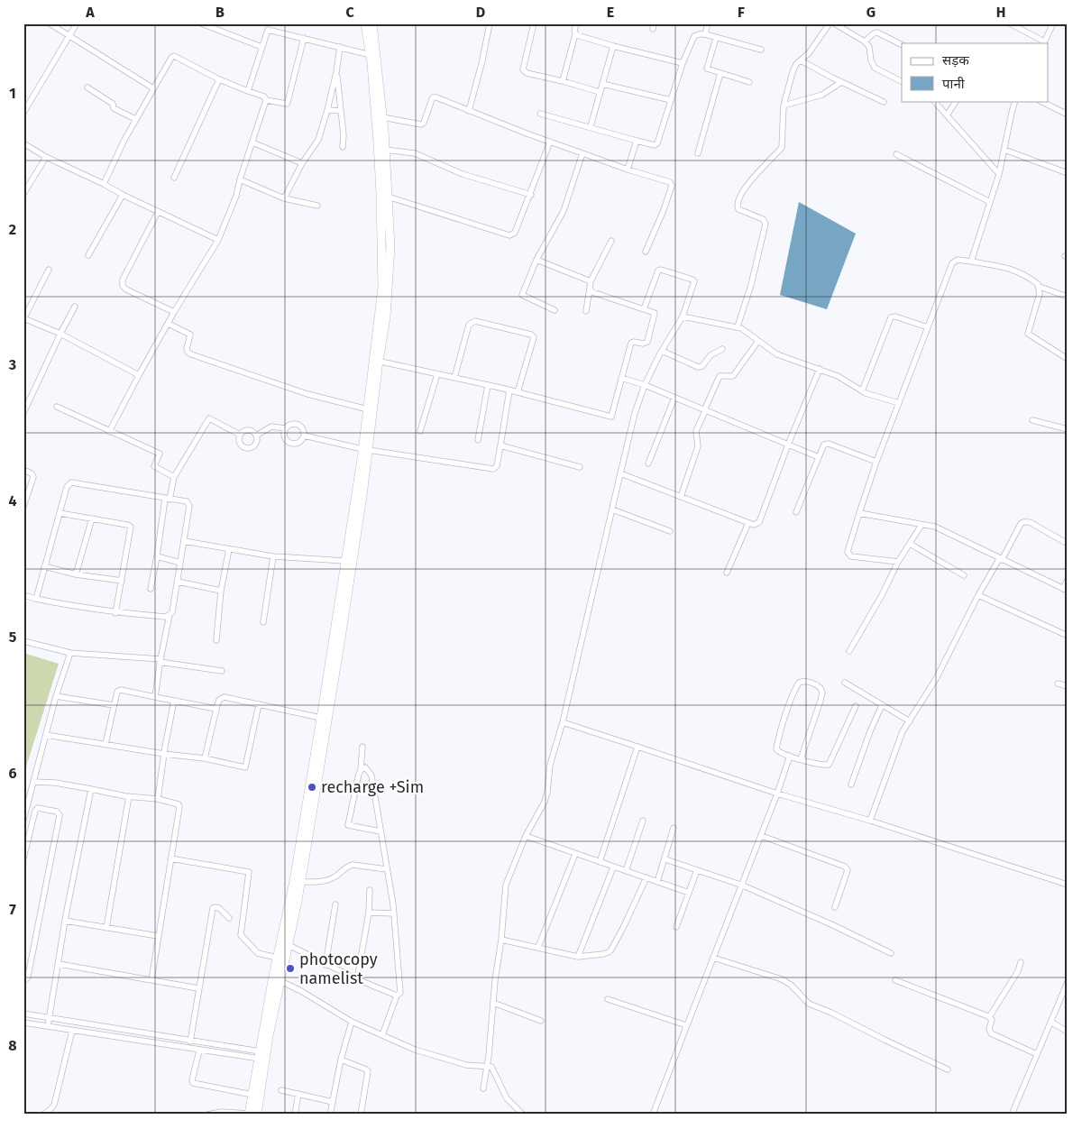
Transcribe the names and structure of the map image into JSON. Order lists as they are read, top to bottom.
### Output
{
  "places": ["recharge +Sim", "photocopy namelist"],
  "legend": ["सड़क", "पानी"],
  "grid": {
    "columns": [
      "A",
      "B",
      "C",
      "D",
      "E",
      "F",
      "G",
      "H"
    ],
    "rows": [
      "1",
      "2",
      "3",
      "4",
      "5",
      "6",
      "7",
      "8"
    ]
  }
}
